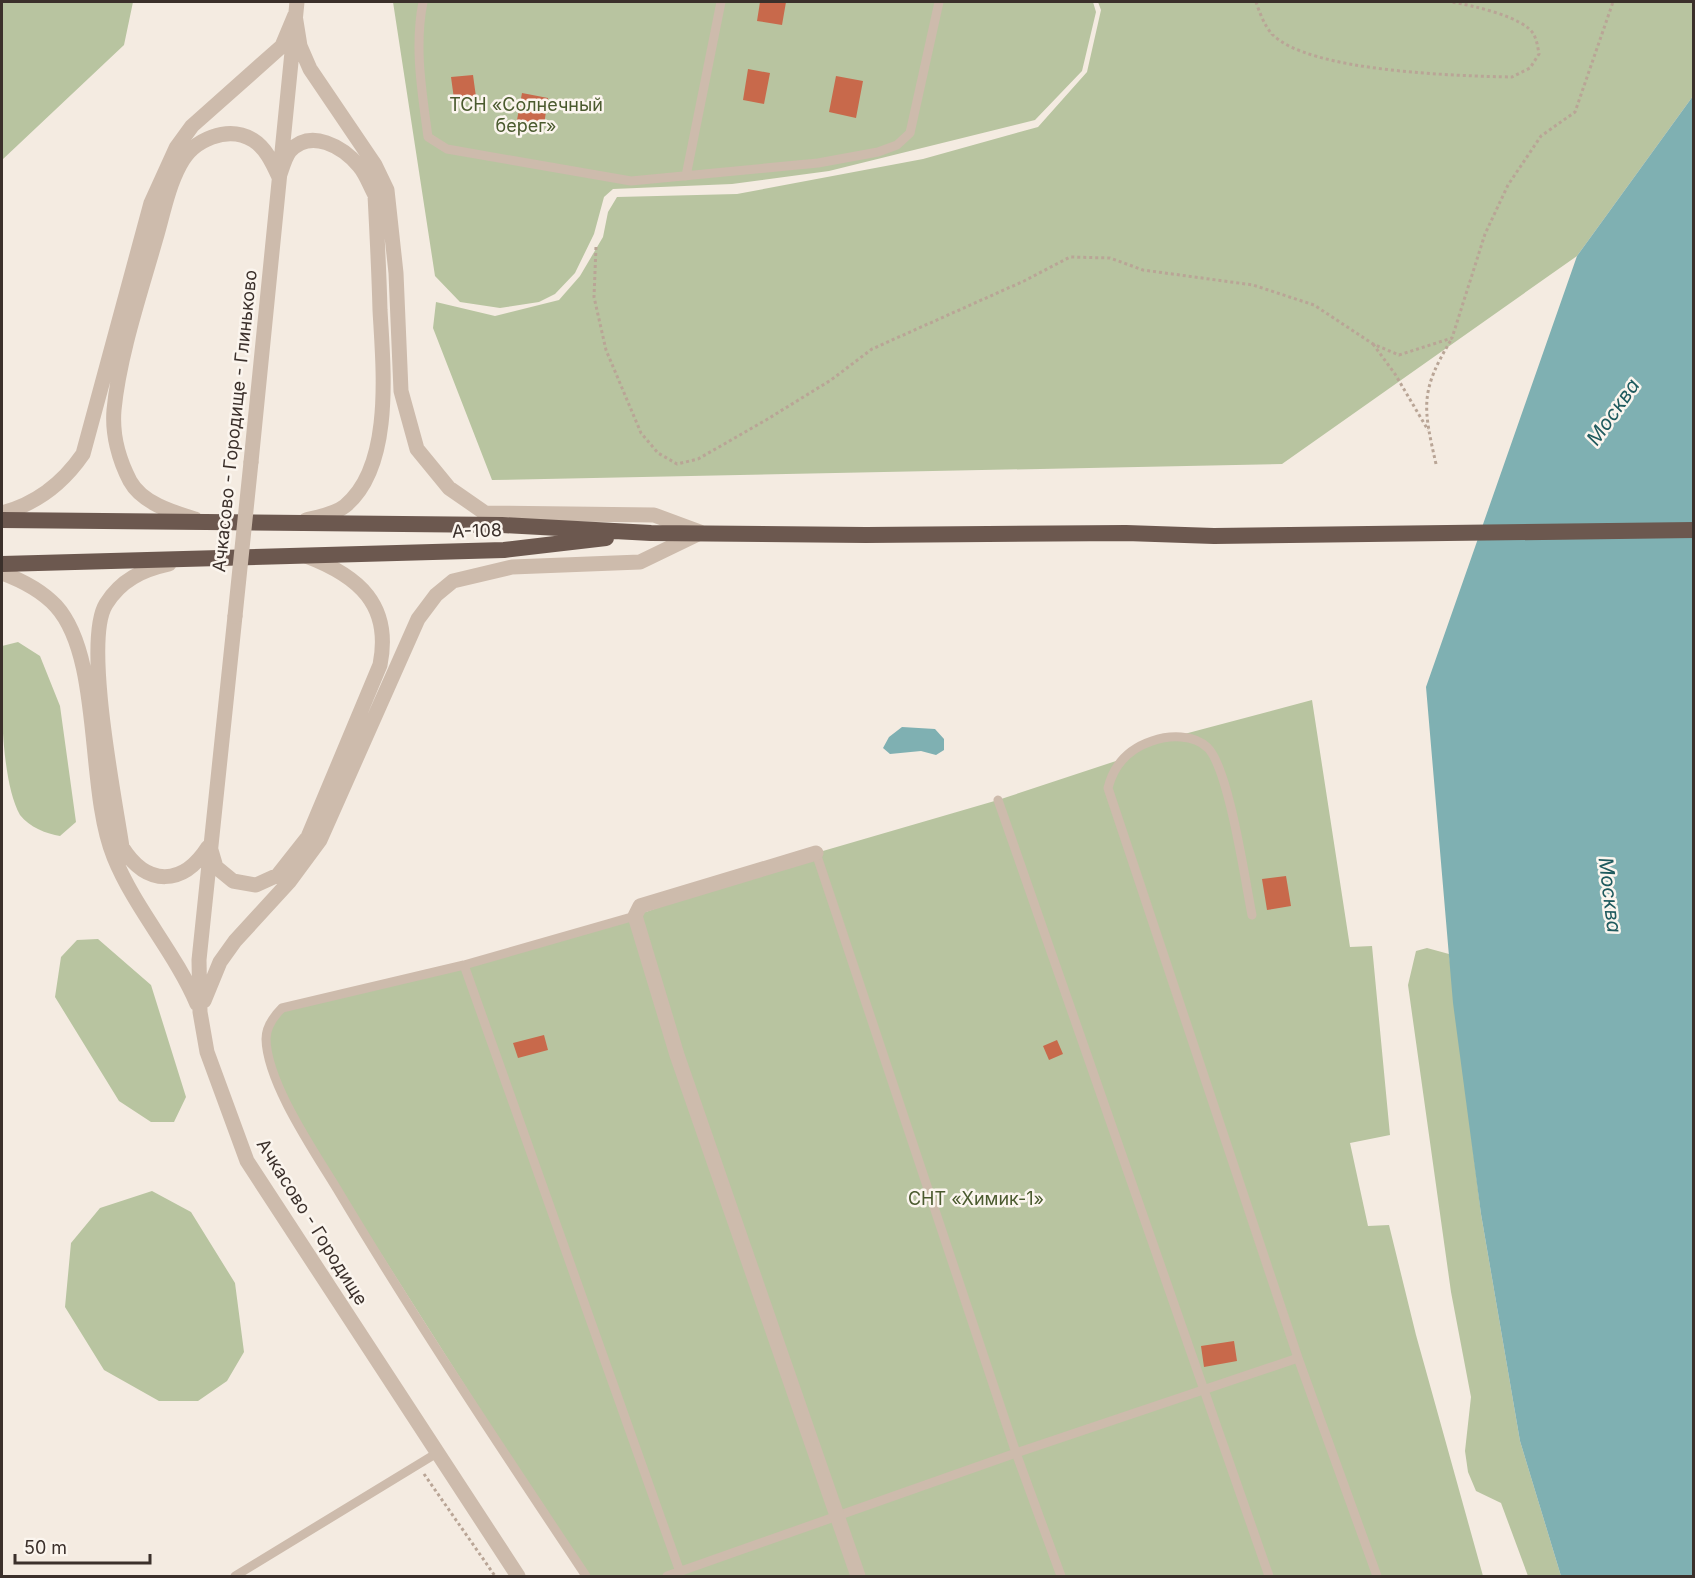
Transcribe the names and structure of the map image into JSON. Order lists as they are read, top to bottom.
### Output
{
  "streets": {
    "highway": ["А-108"],
    "street": ["Ачкасово - Городище - Глиньково", "Ачкасово - Городище"]
  },
  "crossings": [
    ["Ачкасово - Городище - Глиньково", "Ачкасово - Городище"]
  ],
  "water": ["Москва"],
  "parks": ["ТСН «Солнечный берег»", "СНТ «Химик-1»"],
  "scale_bar": "50 m"
}
